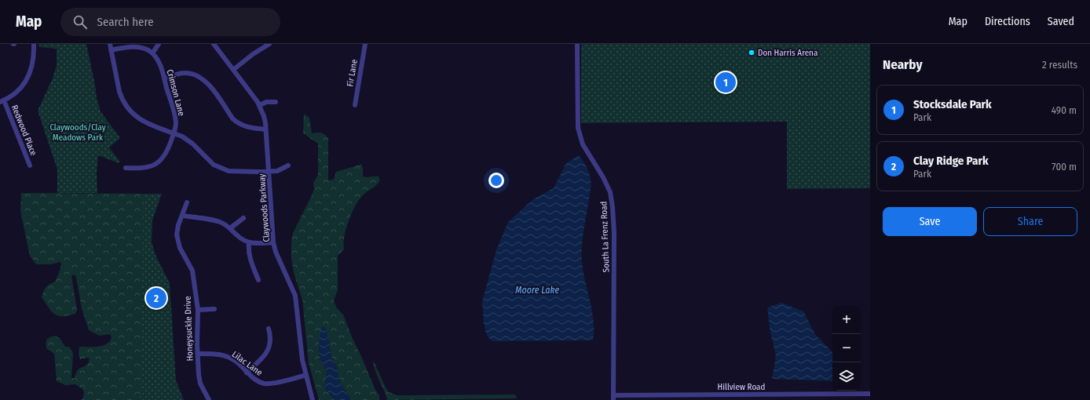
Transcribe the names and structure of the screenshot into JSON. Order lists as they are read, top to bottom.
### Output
{
  "streets": {
    "street": [
      "Fir Lane",
      "Crimson Lane",
      "Redwood Place",
      "Claywoods Parkway",
      "South La Frenz Road",
      "Honeysuckle Drive",
      "Lilac Lane",
      "Hillview Road"
    ]
  },
  "crossings": [
    ["Claywoods Parkway", "Lilac Lane"],
    ["South La Frenz Road", "Hillview Road"],
    ["Honeysuckle Drive", "Lilac Lane"]
  ],
  "water": ["Moore Lake"],
  "parks": ["Claywoods/Clay Meadows Park"],
  "places": ["Don Harris Arena"],
  "page": {
    "header": "Map",
    "search": "Search here",
    "nav": ["Map", "Directions", "Saved"],
    "heading": ["Nearby", "2 results"],
    "pins": ["1", "2"],
    "list": [
      {
        "mark": "1",
        "name": "Stocksdale Park",
        "note": "Park",
        "value": "490 m"
      },
      {
        "mark": "2",
        "name": "Clay Ridge Park",
        "note": "Park",
        "value": "700 m"
      }
    ],
    "buttons": ["Save", "Share"],
    "map_buttons": ["+", "−"]
  }
}
